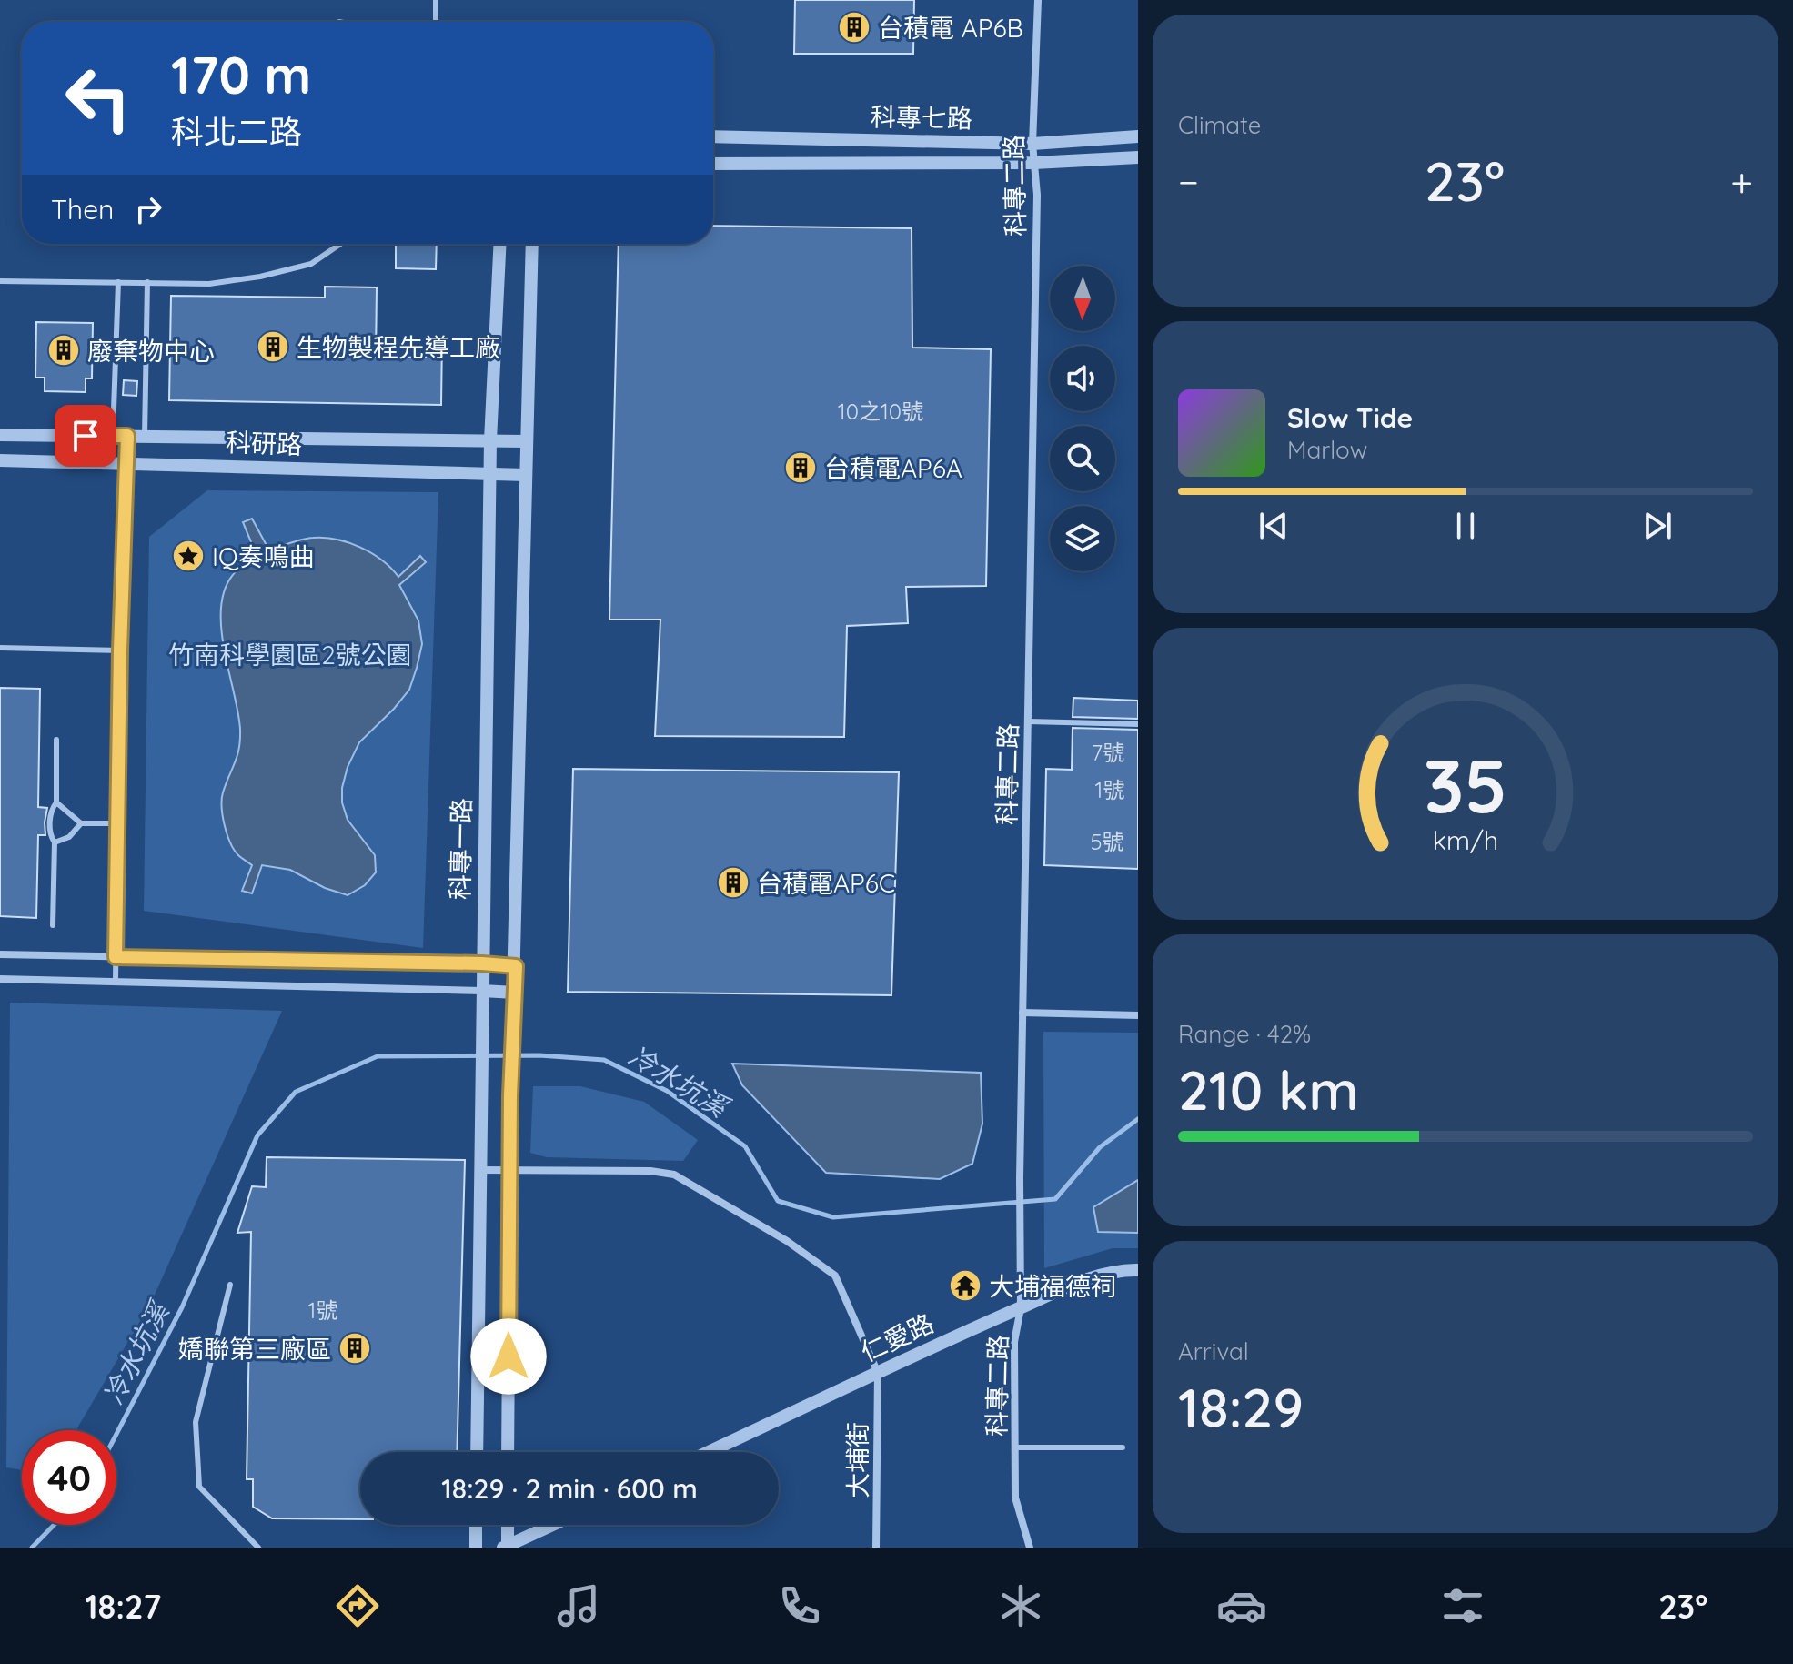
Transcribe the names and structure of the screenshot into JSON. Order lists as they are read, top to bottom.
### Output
{
  "streets": {
    "street": [
      "科專七路",
      "科專二路",
      "科研路",
      "科專一路",
      "仁愛路",
      "大埔街"
    ]
  },
  "crossings": [
    ["科專七路", "科專二路"],
    ["科專二路", "仁愛路"],
    ["科研路", "科專一路"],
    ["仁愛路", "大埔街"]
  ],
  "water": ["冷水坑溪"],
  "parks": ["竹南科學園區2號公園"],
  "places": {
    "building": [
      "台積電 AP6B",
      "生物製程先導工廠",
      "廢棄物中心",
      "台積電AP6A",
      "台積電AP6C",
      "嬌聯第三廠區"
    ],
    "place": ["IQ奏鳴曲"],
    "temple": ["大埔福德祠"]
  },
  "house_numbers": [
    "10之10號",
    "7號",
    "1號",
    "5號",
    "1號"
  ],
  "north": "bottom",
  "page": {
    "tile": [
      "Climate",
      ["Range · 42%", "210 km"],
      ["Arrival", "18:29"]
    ],
    "turn": ["170 m", "科北二路"],
    "heat": ["−", "23°", "+"],
    "then": "Then",
    "song": ["Slow Tide", "Marlow"],
    "limit": "40",
    "trip": "18:29 · 2 min · 600 m",
    "tabs": ["18:27", "23°"],
    "gauge": ["35", "km/h"]
  }
}
